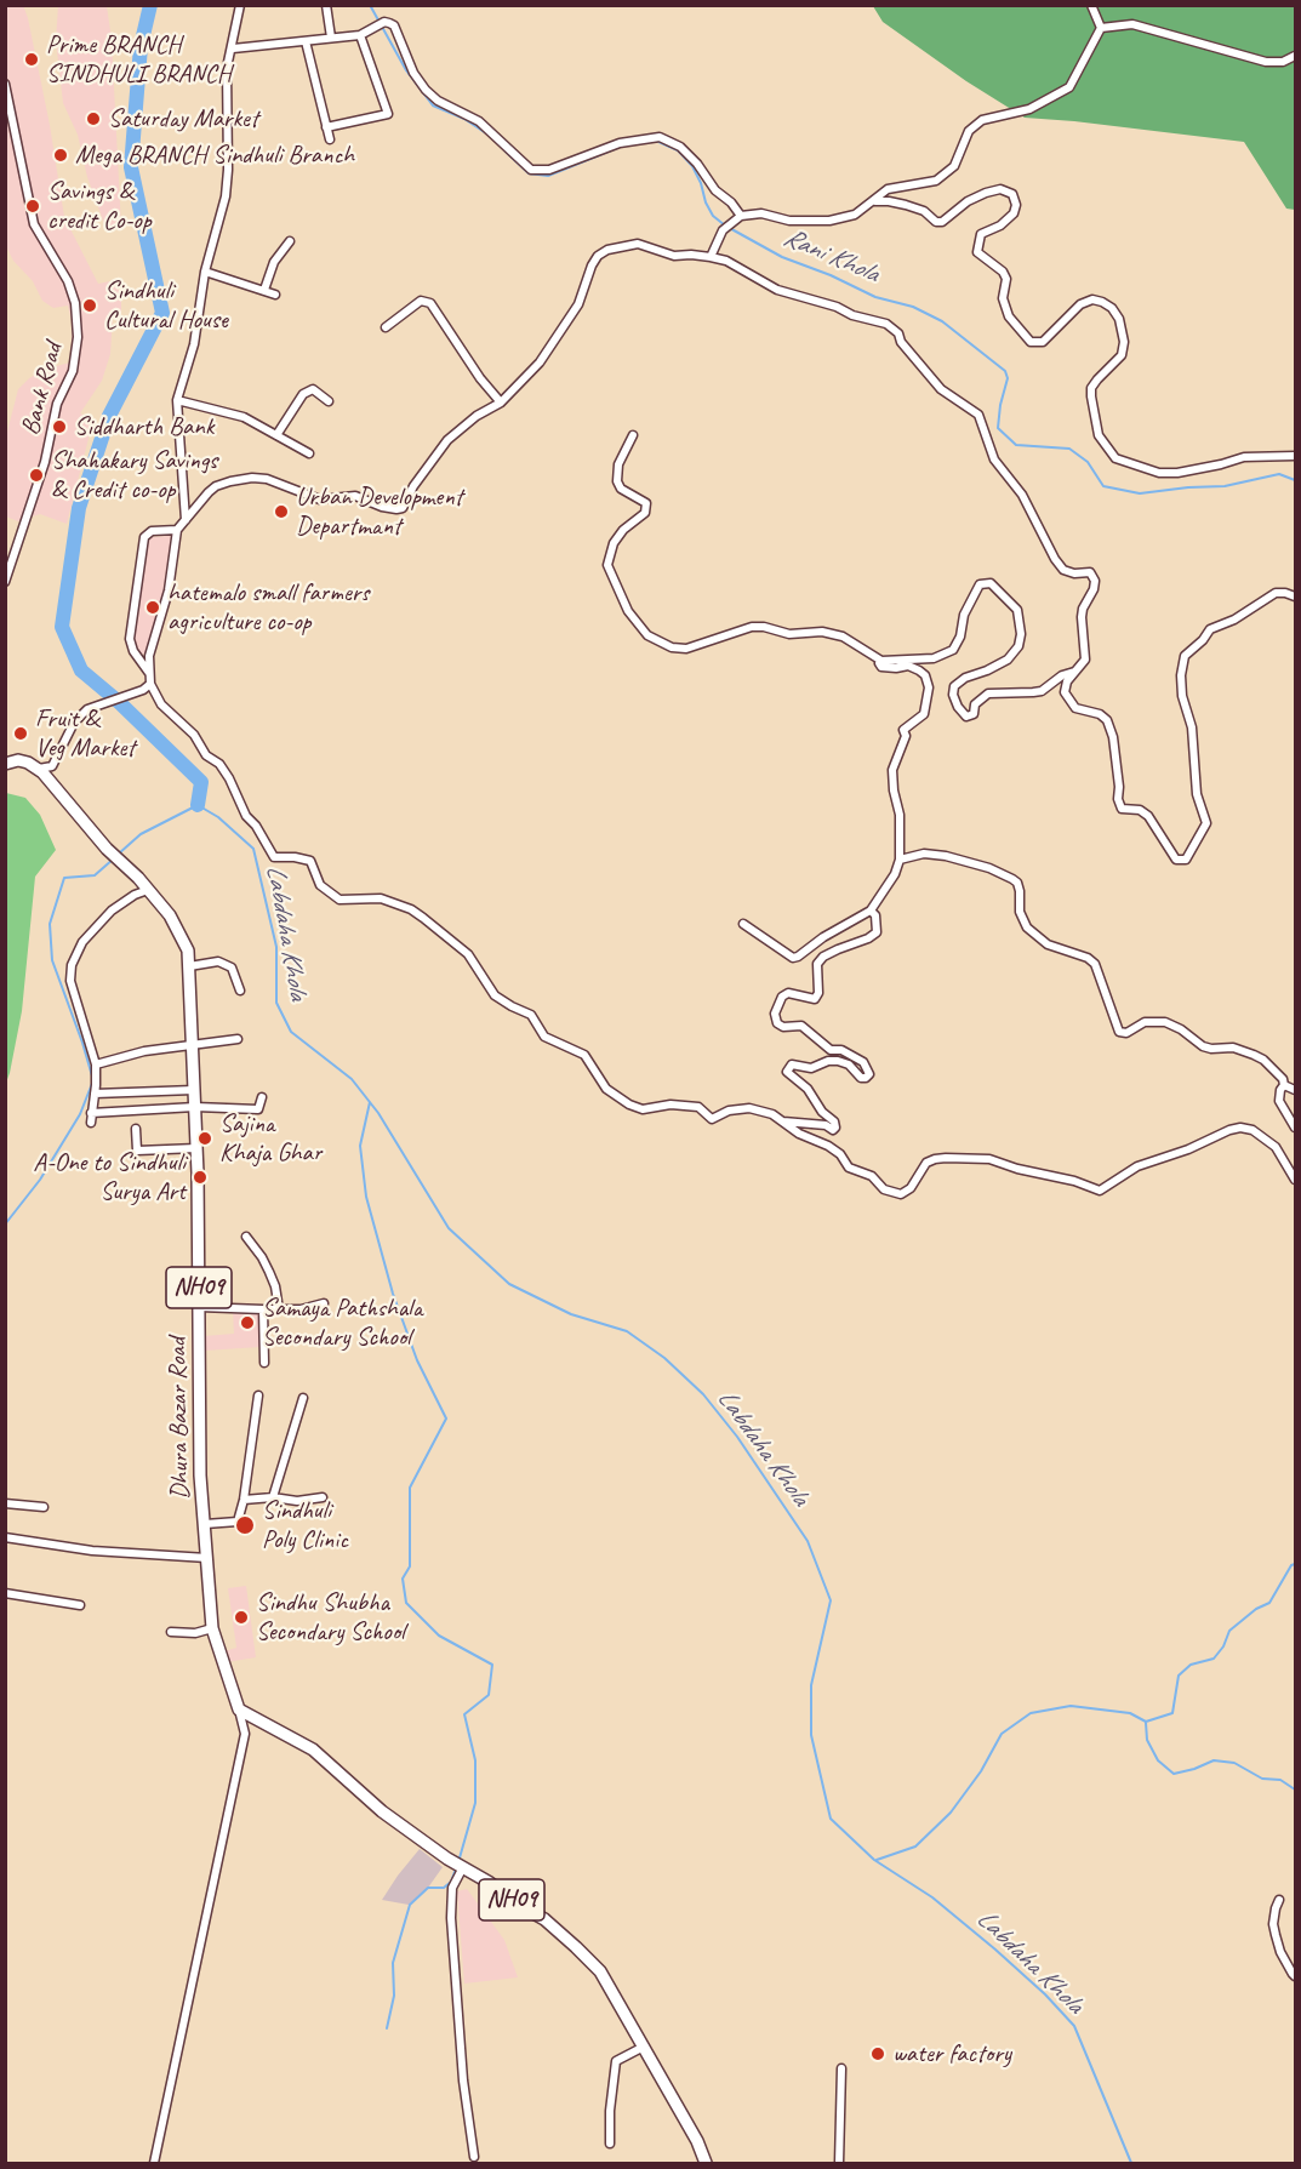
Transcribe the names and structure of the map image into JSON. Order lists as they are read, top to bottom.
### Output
{
  "streets": {
    "main road": ["NH09", "Dhura Bazar Road"],
    "street": ["Bank Road"]
  },
  "crossings": [
    ["NH09", "Dhura Bazar Road"]
  ],
  "water": ["Rani Khola", "Labdaha Khola"],
  "places": [
    "Prime BRANCH SINDHULI BRANCH",
    "Saturday Market",
    "Mega BRANCH Sindhuli Branch",
    "Savings & credit Co-op",
    "Sindhuli Cultural House",
    "Siddharth Bank",
    "Shahakary Savings & Credit co-op",
    "Urban Development Departmant",
    "hatemalo small farmers agriculture co-op",
    "Fruit & Veg Market",
    "Sajina Khaja Ghar",
    "A-One to Sindhuli Surya Art",
    "Samaya Pathshala Secondary School",
    "Sindhuli Poly Clinic",
    "Sindhu Shubha Secondary School",
    "water factory"
  ]
}
